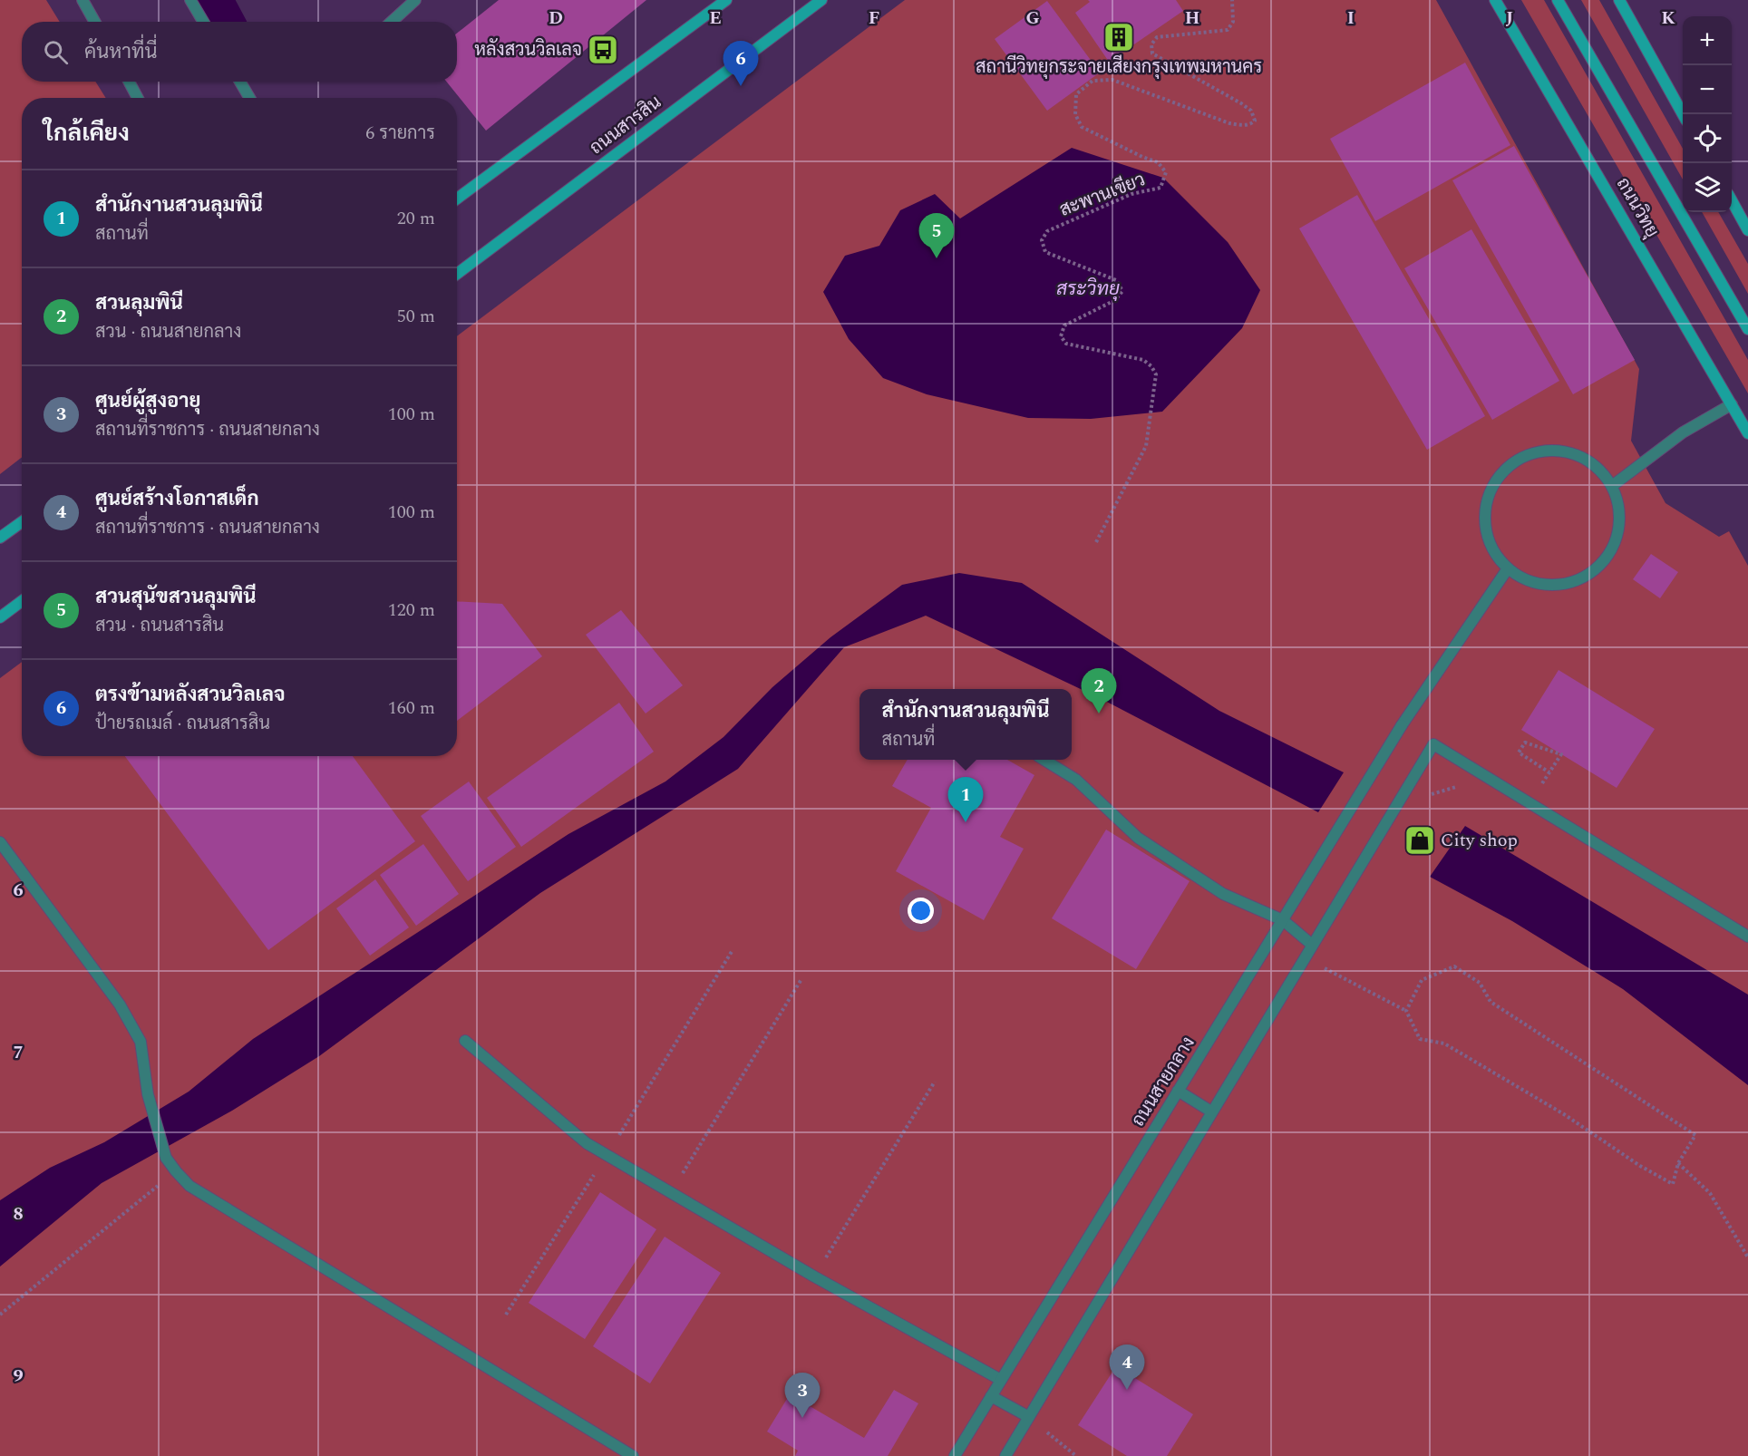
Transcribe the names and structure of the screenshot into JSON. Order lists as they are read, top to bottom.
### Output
{
  "streets": {
    "main road": ["ถนนสารสิน", "ถนนวิทยุ"],
    "street": ["ถนนสายกลาง"],
    "path": ["สะพานเขียว"]
  },
  "water": ["สระวิทยุ"],
  "places": {
    "building": ["สถานีวิทยุกระจายเสียงกรุงเทพมหานคร"],
    "bus stop": ["หลังสวนวิลเลจ"],
    "shop": ["City shop"]
  },
  "page": {
    "map_buttons": ["+", "−"],
    "search": "ค้นหาที่นี่",
    "pins": [
      "6",
      "5",
      "2",
      "1",
      "4",
      "3"
    ],
    "heading": ["ใกล้เคียง", "6 รายการ"],
    "list": [
      {
        "mark": "1",
        "name": "สำนักงานสวนลุมพินี",
        "note": "สถานที่",
        "value": "20 m"
      },
      {
        "mark": "2",
        "name": "สวนลุมพินี",
        "note": "สวน · ถนนสายกลาง",
        "value": "50 m"
      },
      {
        "mark": "3",
        "name": "ศูนย์ผู้สูงอายุ",
        "note": "สถานที่ราชการ · ถนนสายกลาง",
        "value": "100 m"
      },
      {
        "mark": "4",
        "name": "ศูนย์สร้างโอกาสเด็ก",
        "note": "สถานที่ราชการ · ถนนสายกลาง",
        "value": "100 m"
      },
      {
        "mark": "5",
        "name": "สวนสุนัขสวนลุมพินี",
        "note": "สวน · ถนนสารสิน",
        "value": "120 m"
      },
      {
        "mark": "6",
        "name": "ตรงข้ามหลังสวนวิลเลจ",
        "note": "ป้ายรถเมล์ · ถนนสารสิน",
        "value": "160 m"
      }
    ],
    "popup": ["สำนักงานสวนลุมพินี", "สถานที่"]
  },
  "grid": {
    "columns": [
      "D",
      "E",
      "F",
      "G",
      "H",
      "I",
      "J",
      "K"
    ],
    "rows": [
      "6",
      "7",
      "8",
      "9"
    ]
  }
}
